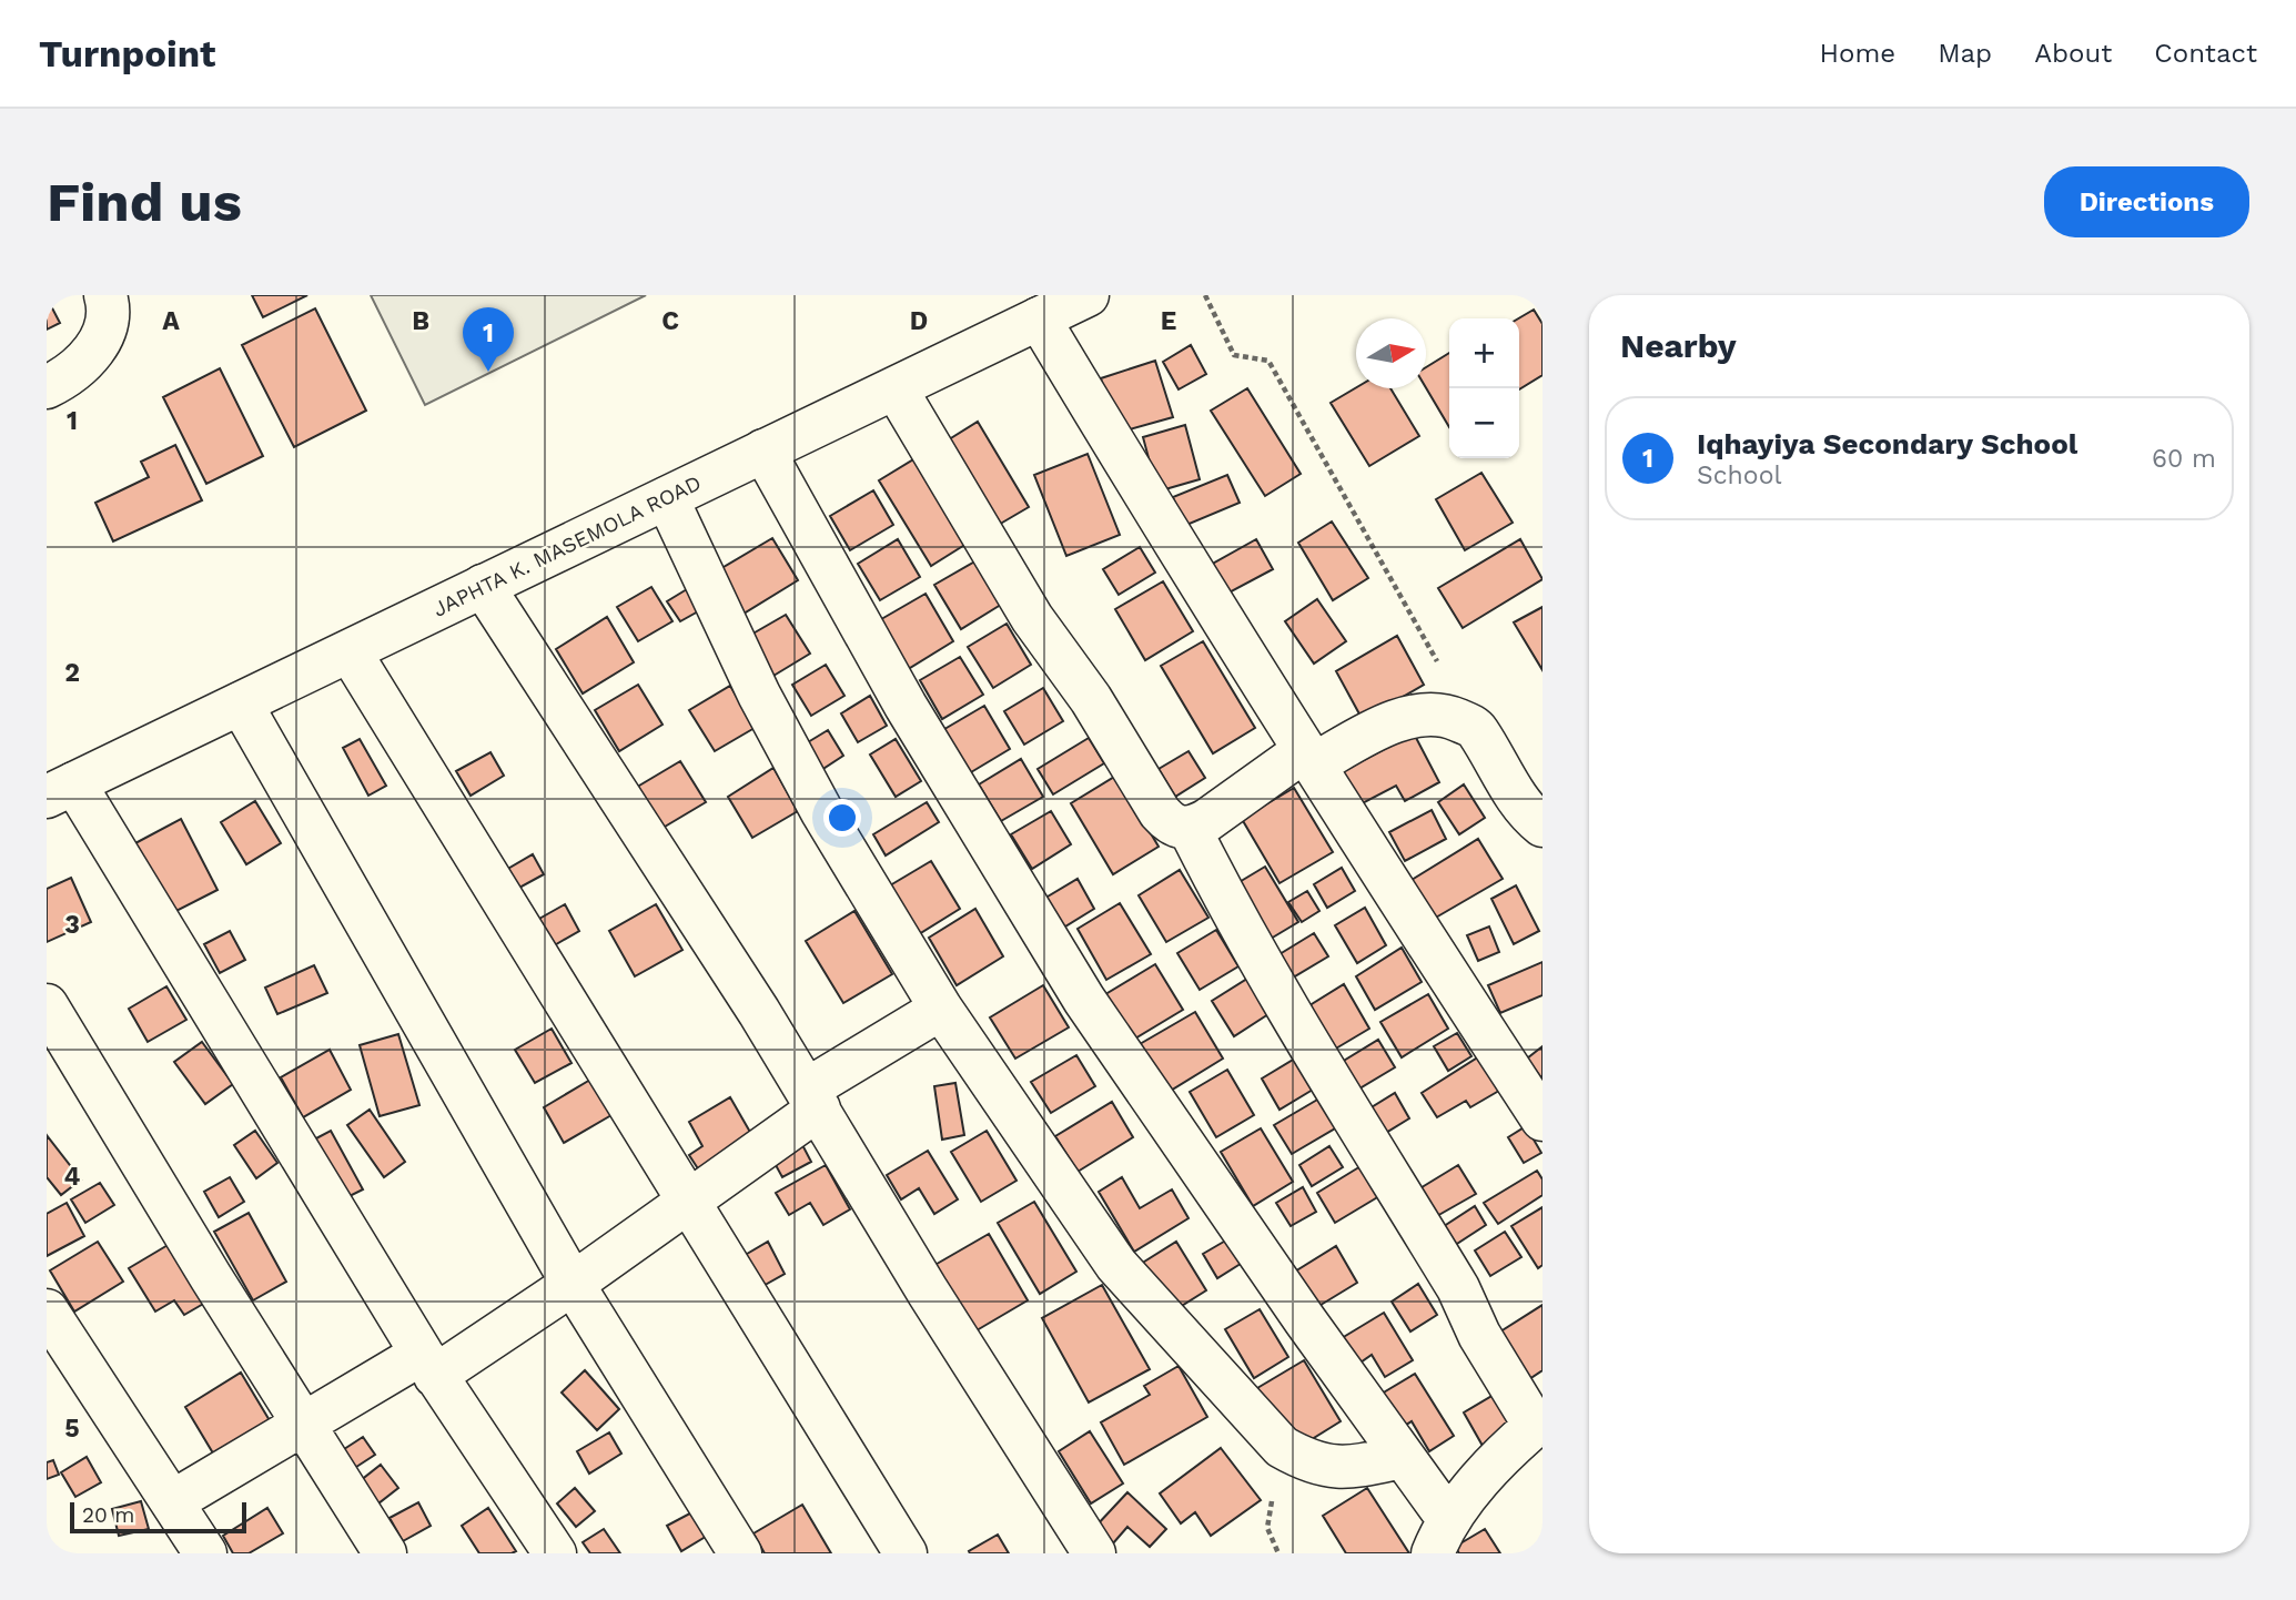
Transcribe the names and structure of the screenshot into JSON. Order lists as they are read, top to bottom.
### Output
{
  "streets": {
    "street": ["JAPHTA K. MASEMOLA ROAD"]
  },
  "scale_bar": "20 m",
  "north": "right",
  "page": {
    "header": "Turnpoint",
    "nav": [
      "Home",
      "Map",
      "About",
      "Contact"
    ],
    "buttons": "Directions",
    "title": "Find us",
    "heading": "Nearby",
    "pins": "1",
    "map_buttons": ["+", "−"],
    "list": [
      {
        "mark": "1",
        "name": "Iqhayiya Secondary School",
        "note": "School",
        "value": "60 m"
      }
    ],
    "scale": "20 m"
  },
  "grid": {
    "columns": [
      "A",
      "B",
      "C",
      "D",
      "E"
    ],
    "rows": [
      "1",
      "2",
      "3",
      "4",
      "5"
    ]
  }
}
